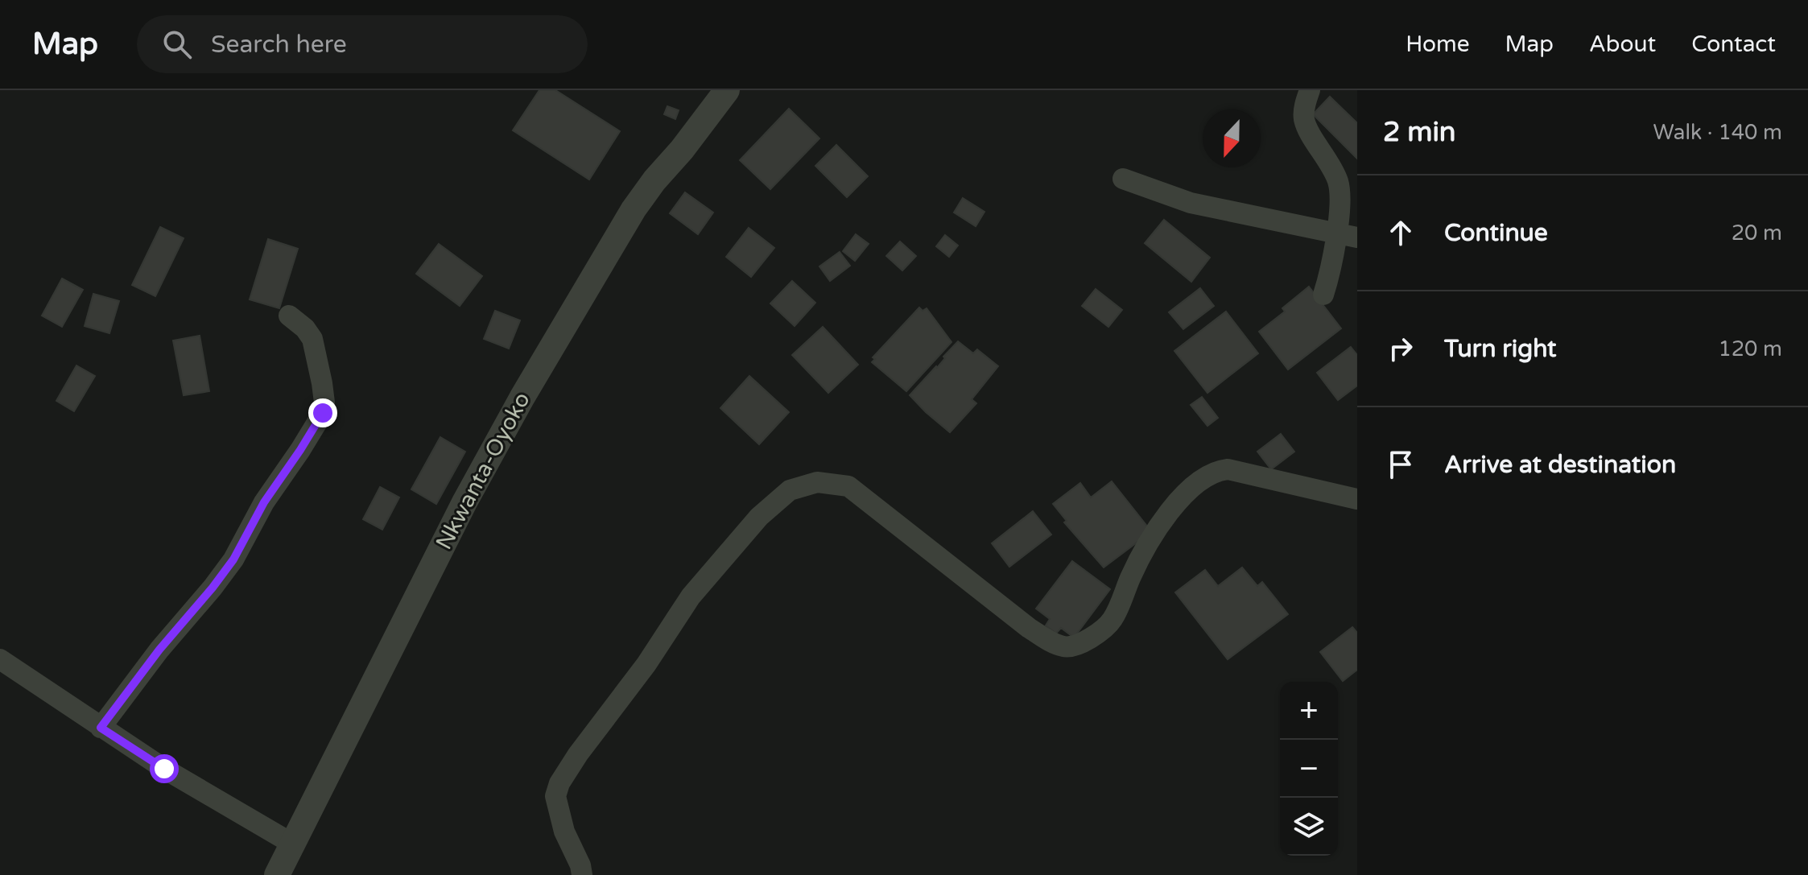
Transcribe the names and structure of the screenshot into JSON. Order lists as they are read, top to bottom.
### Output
{
  "streets": {
    "street": ["Nkwanta-Oyoko"]
  },
  "north": "bottom",
  "page": {
    "header": "Map",
    "search": "Search here",
    "nav": [
      "Home",
      "Map",
      "About",
      "Contact"
    ],
    "heading": ["2 min", "Walk · 140 m"],
    "list": [
      ["Continue", "20 m"],
      ["Turn right", "120 m"],
      "Arrive at destination"
    ],
    "map_buttons": ["+", "−"]
  }
}
